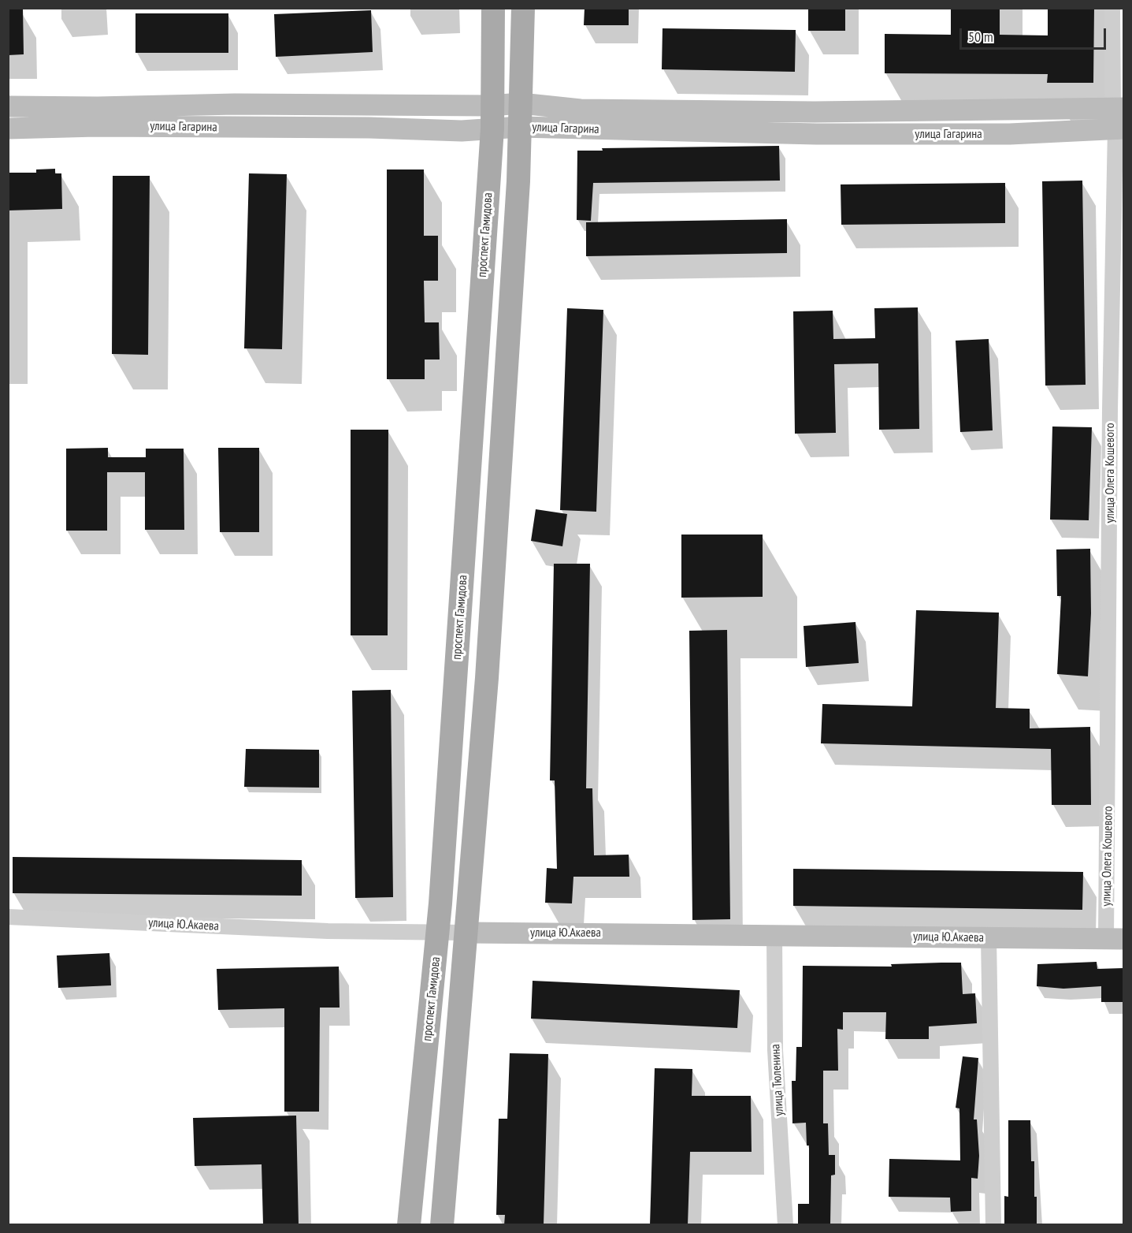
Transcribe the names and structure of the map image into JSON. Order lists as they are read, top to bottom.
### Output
{
  "streets": {
    "main road": ["улица Гагарина", "проспект Гамидова", "улица Ю.Акаева"],
    "street": ["улица Олега Кошевого", "улица Тюленина"]
  },
  "crossings": [
    ["улица Гагарина", "проспект Гамидова"],
    ["улица Гагарина", "улица Олега Кошевого"],
    ["проспект Гамидова", "улица Ю.Акаева"],
    ["улица Олега Кошевого", "улица Ю.Акаева"],
    ["улица Ю.Акаева", "улица Тюленина"]
  ],
  "scale_bar": "50 m"
}
